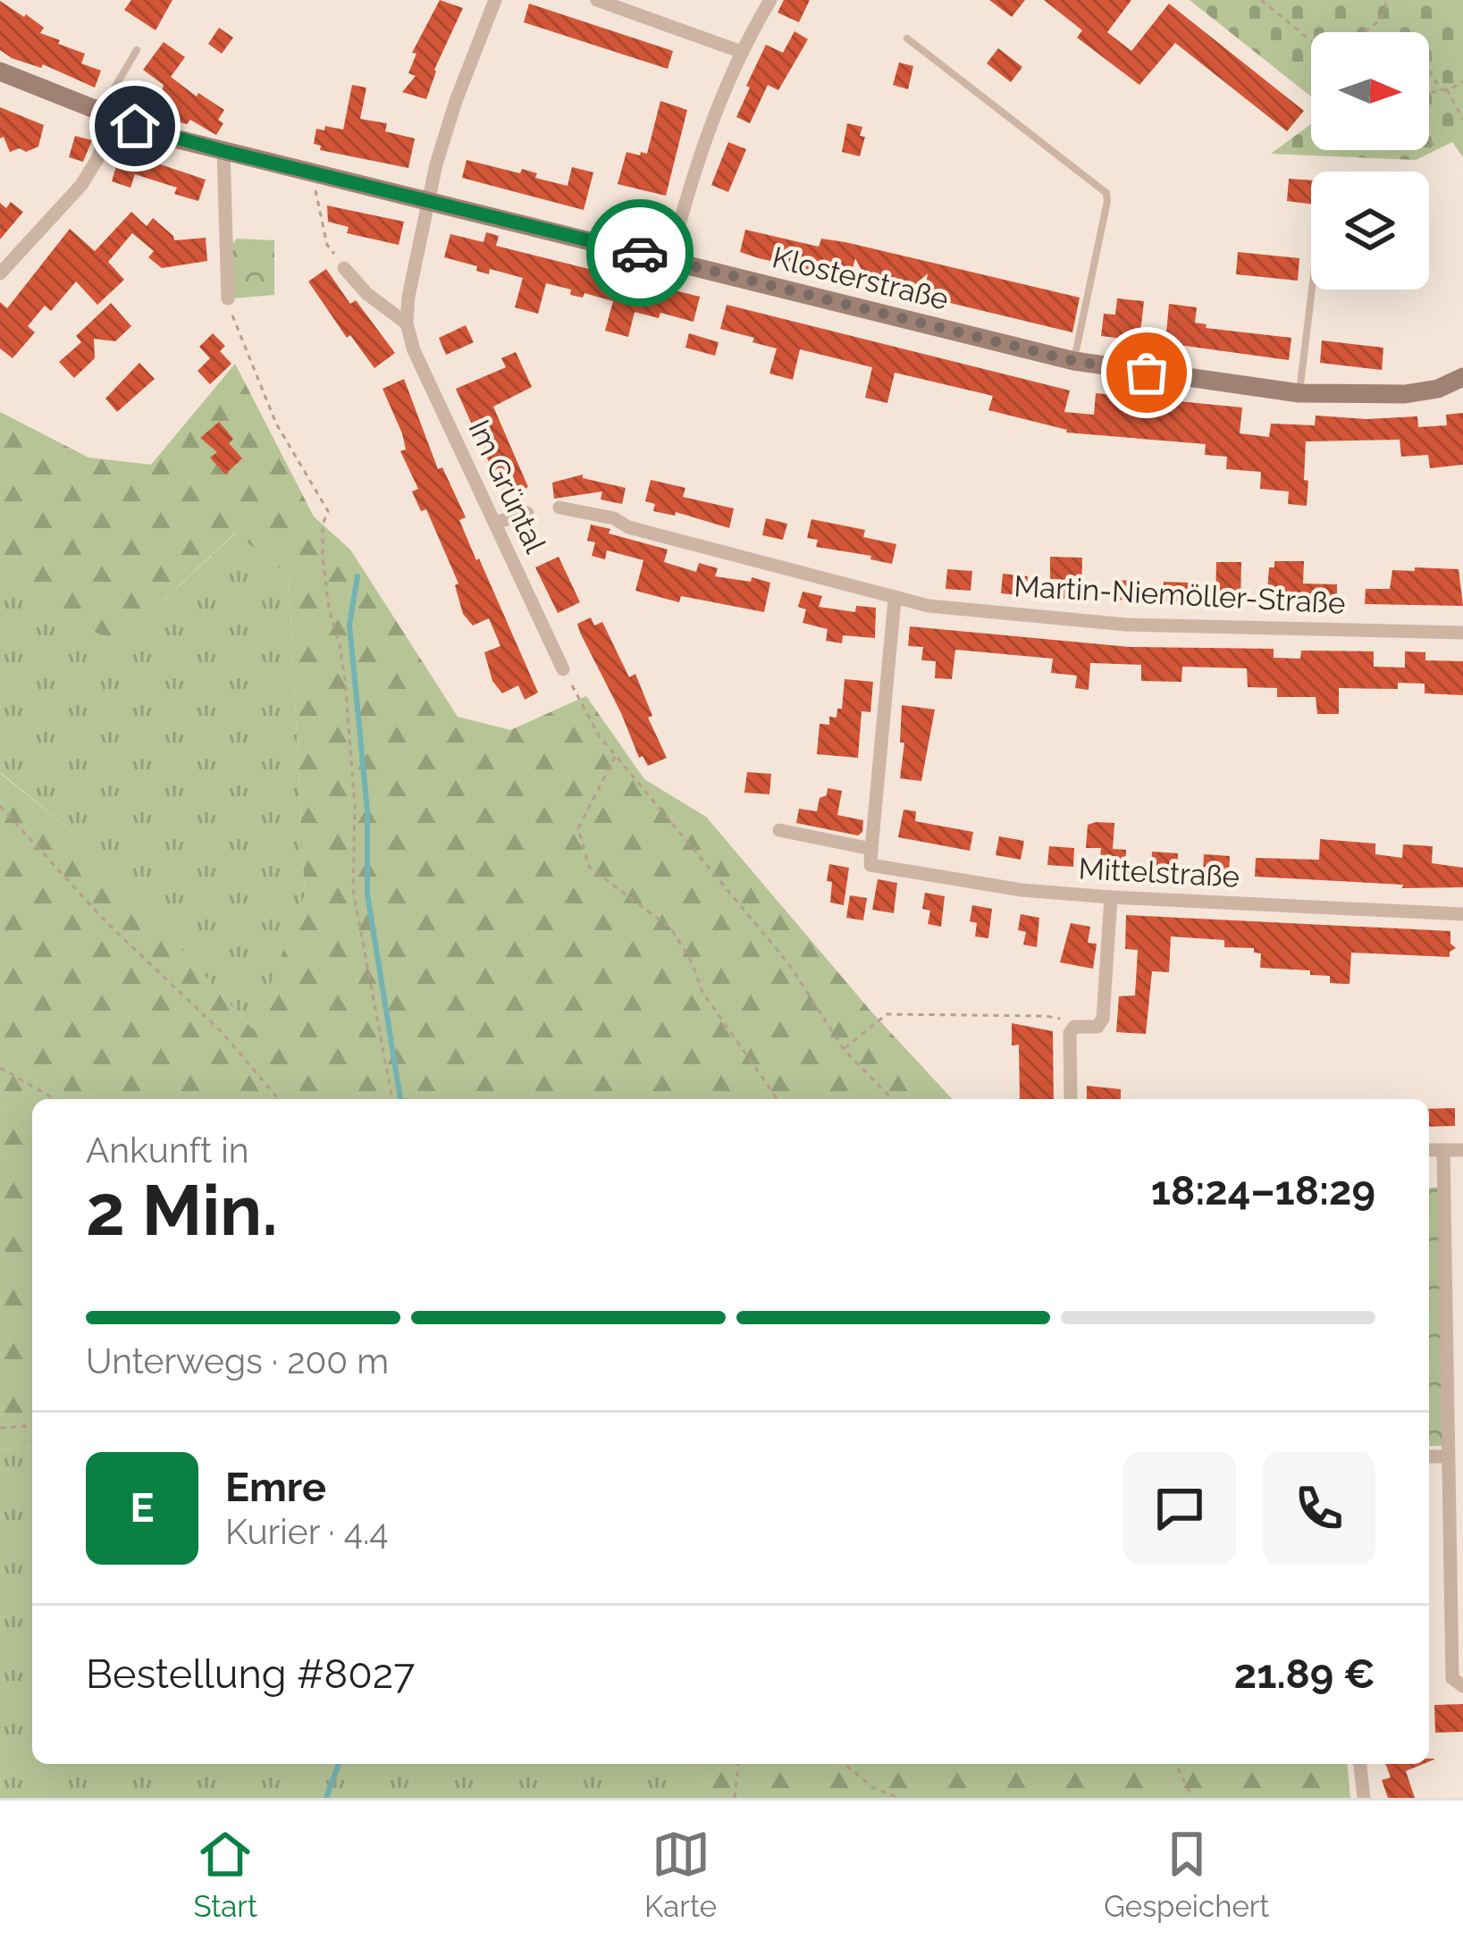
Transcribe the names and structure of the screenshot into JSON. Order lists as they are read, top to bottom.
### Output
{
  "streets": {
    "main road": ["Klosterstraße"],
    "street": ["Im Grüntal", "Martin-Niemöller-Straße", "Mittelstraße"]
  },
  "crossings": [
    ["Klosterstraße", "Im Grüntal"]
  ],
  "north": "right",
  "page": {
    "heading": ["2 Min.", "Ankunft in", "18:24–18:29"],
    "panel": [
      "Emre",
      "Kurier · 4.4",
      "Bestellung #8027",
      "21.89 €"
    ],
    "bar": "Unterwegs · 200 m",
    "round": "E",
    "tabs": ["Start", "Karte", "Gespeichert"]
  }
}
